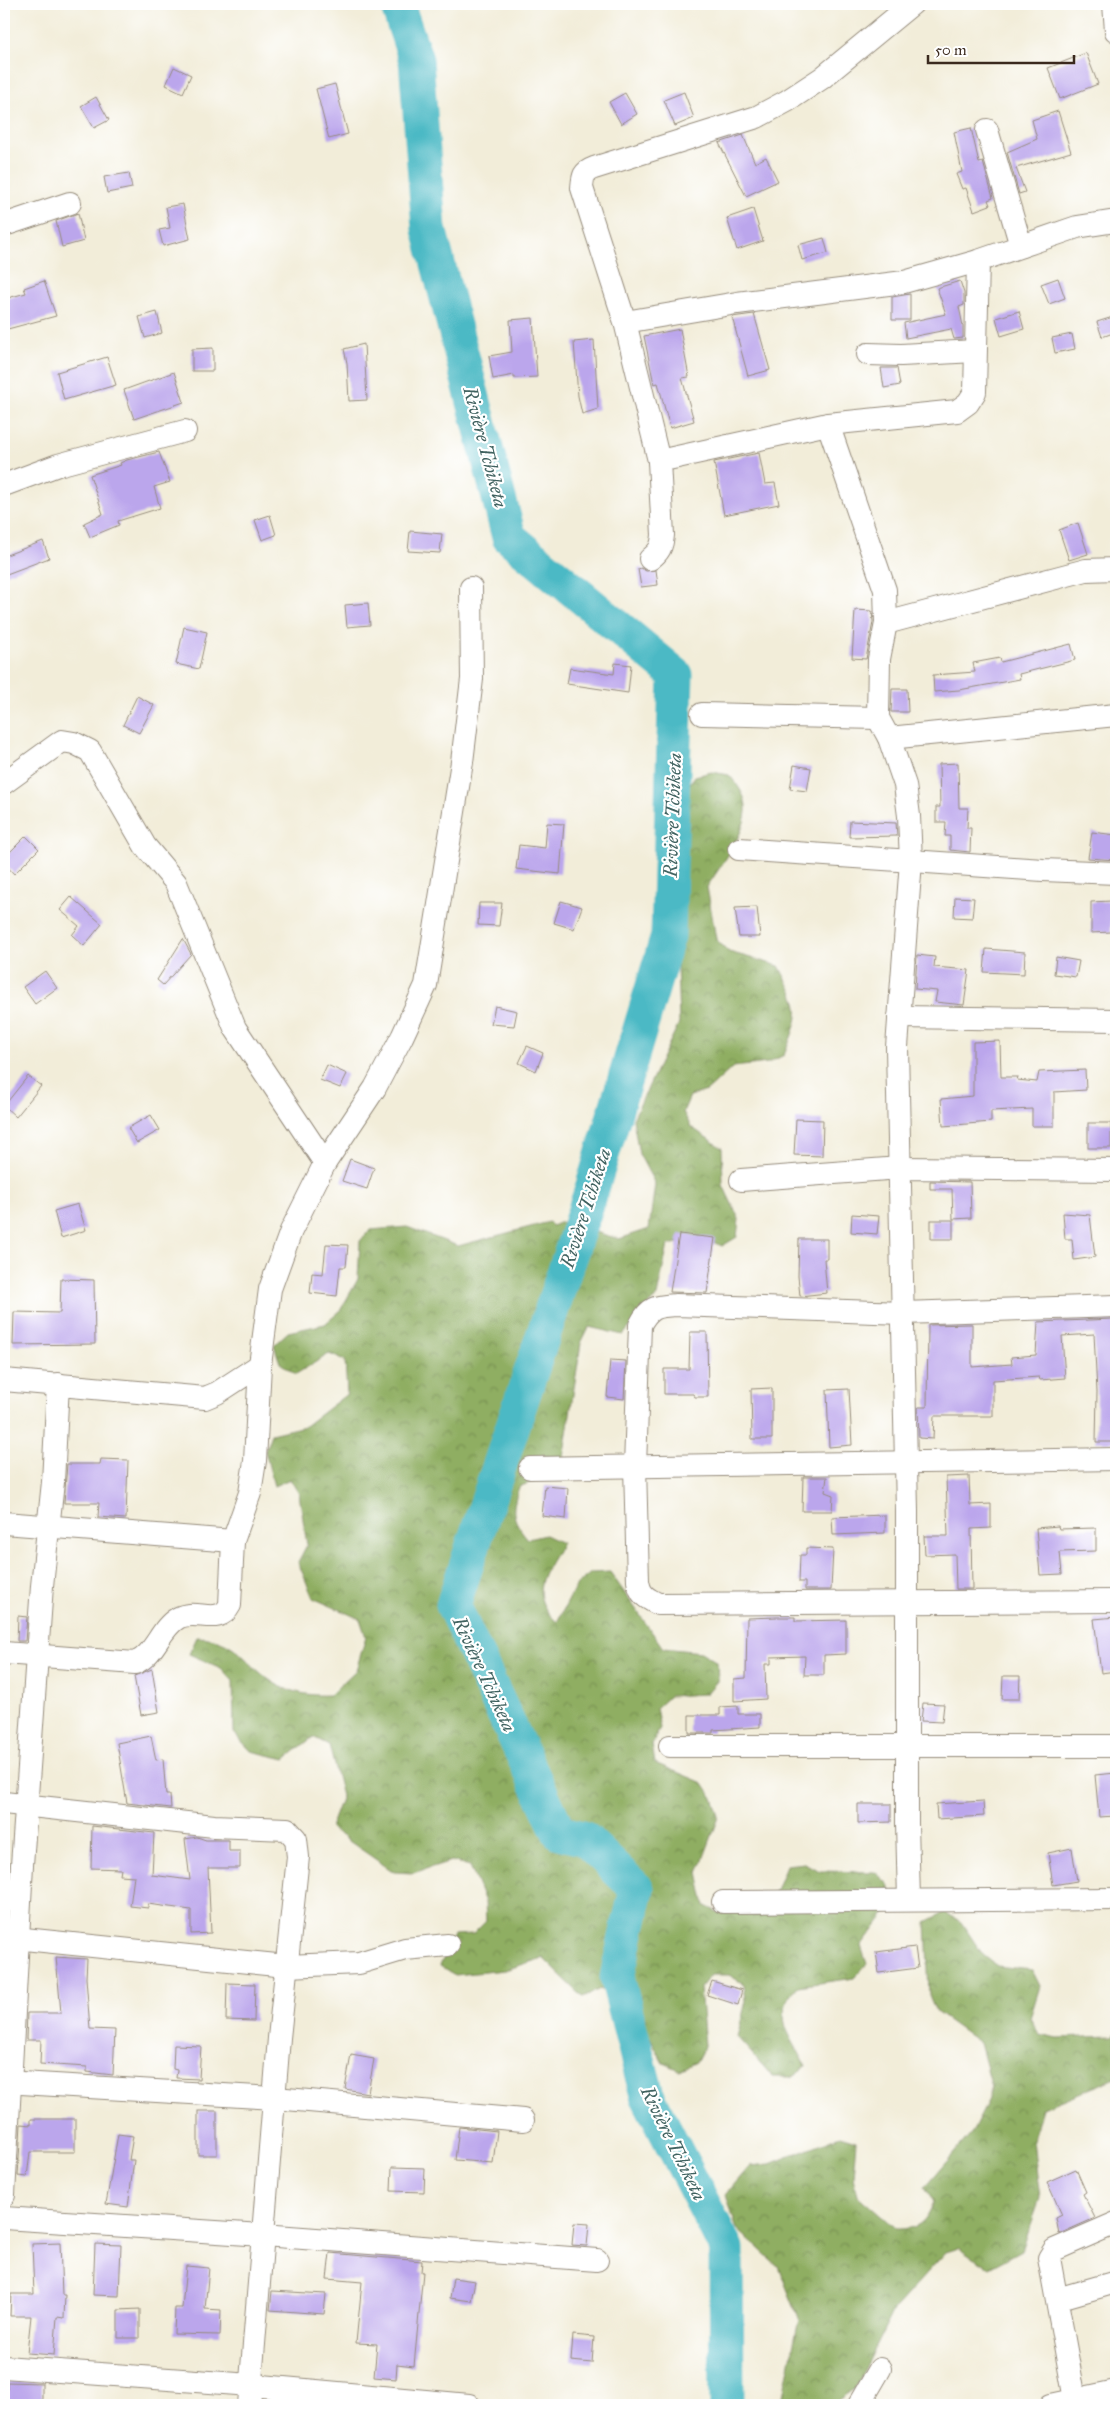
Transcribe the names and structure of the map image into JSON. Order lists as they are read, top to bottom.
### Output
{
  "water": ["Rivière Tchiketa"],
  "scale_bar": "50 m"
}
